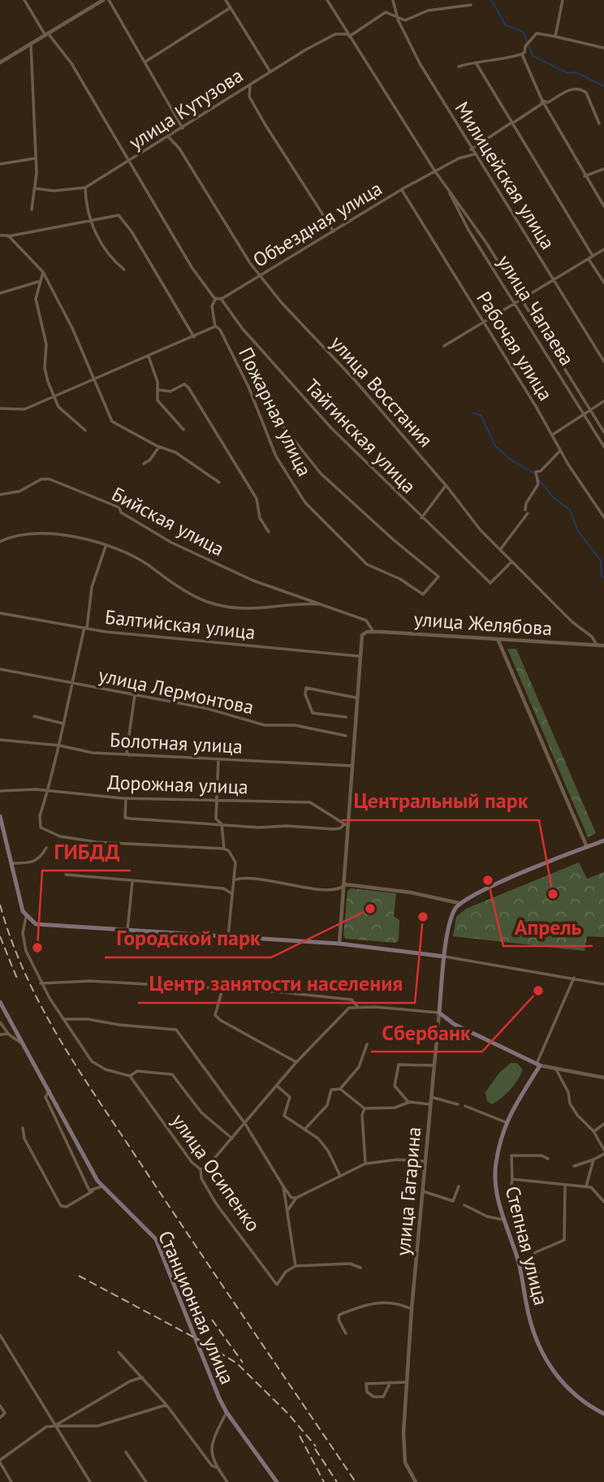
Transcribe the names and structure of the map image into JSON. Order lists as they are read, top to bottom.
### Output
{
  "streets": {
    "main road": ["улица Гагарина", "Степная улица", "Станционная улица"],
    "street": [
      "улица Кутузова",
      "Милицейская улица",
      "Объездная улица",
      "улица Чапаева",
      "Рабочая улица",
      "улица Восстания",
      "Пожарная улица",
      "Тайгинская улица",
      "Бийская улица",
      "улица Желябова",
      "Балтийская улица",
      "улица Лермонтова",
      "Болотная улица",
      "Дорожная улица",
      "улица Осипенко"
    ]
  },
  "crossings": [
    ["улица Кутузова", "Милицейская улица"],
    ["улица Кутузова", "улица Чапаева"],
    ["улица Кутузова", "улица Восстания"],
    ["Милицейская улица", "Объездная улица"],
    ["Объездная улица", "улица Чапаева"],
    ["Объездная улица", "Рабочая улица"],
    ["Объездная улица", "улица Восстания"],
    ["Объездная улица", "Тайгинская улица"],
    ["улица Восстания", "Тайгинская улица"],
    ["улица Восстания", "улица Желябова"],
    ["Бийская улица", "улица Желябова"],
    ["улица Желябова", "Балтийская улица"]
  ],
  "places": [
    "Апрель",
    "Центральный парк",
    "Городской парк",
    "Центр занятости населения",
    "ГИБДД",
    "Сбербанк"
  ]
}
